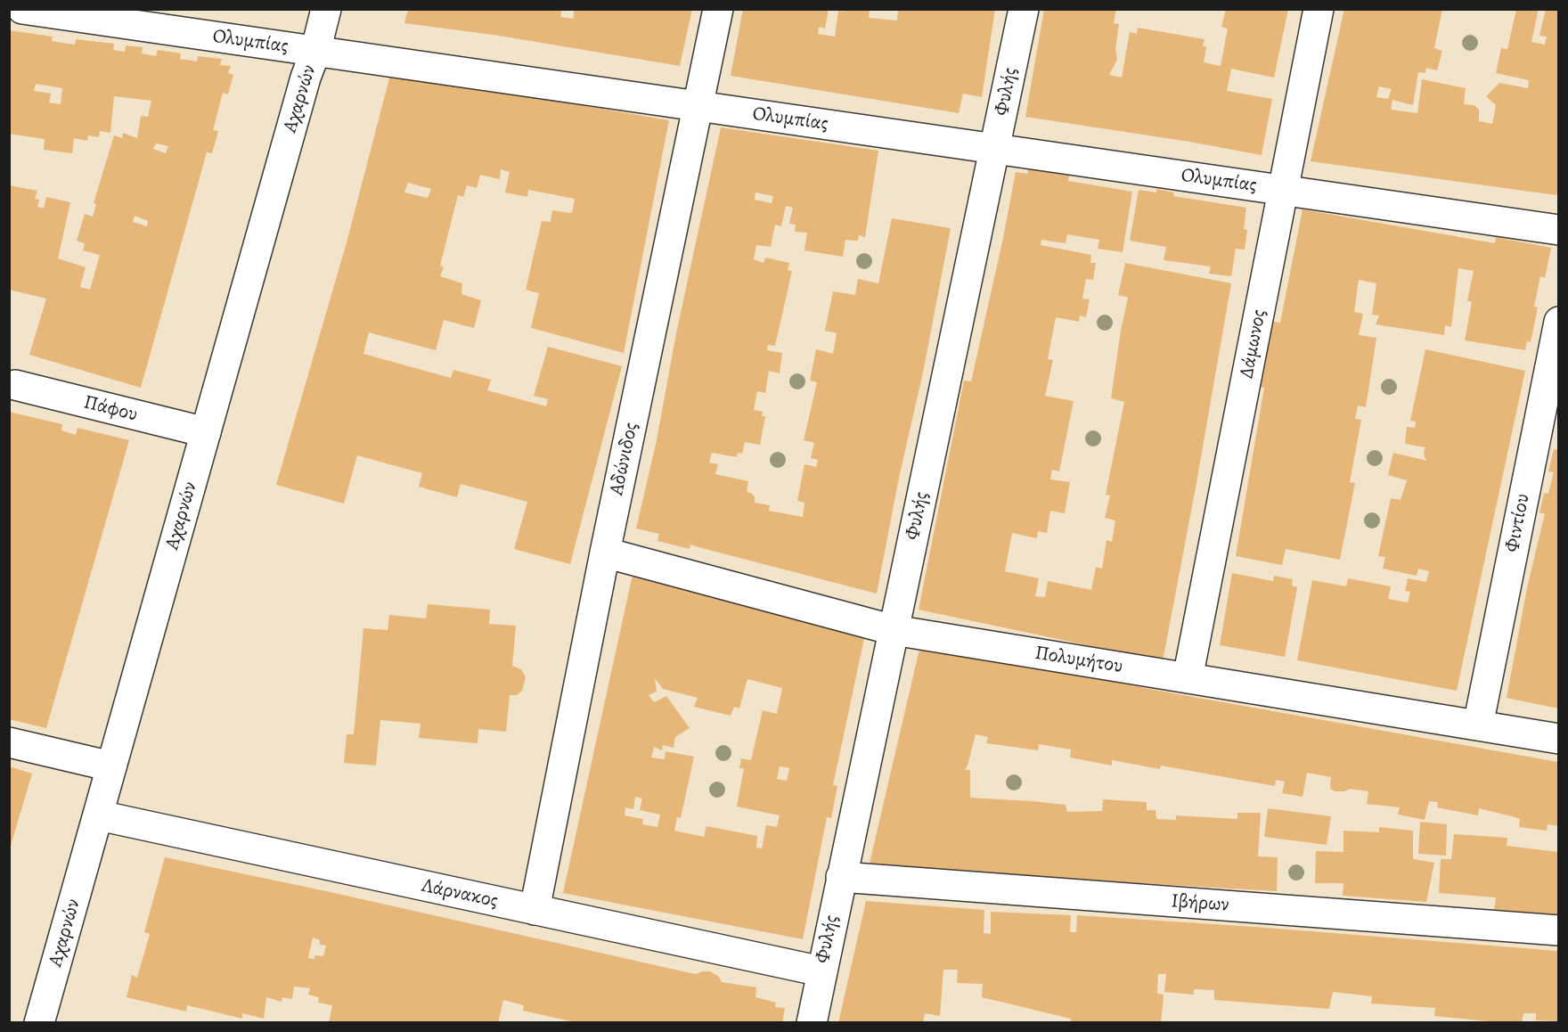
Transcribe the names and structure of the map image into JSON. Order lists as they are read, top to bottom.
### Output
{
  "streets": {
    "street": [
      "Ολυμπίας",
      "Φυλής",
      "Αχαρνών",
      "Δάμωνος",
      "Πάφου",
      "Αδώνιδος",
      "Φιντίου",
      "Πολυμήτου",
      "Λάρνακος",
      "Ιβήρων"
    ]
  },
  "crossings": [
    ["Ολυμπίας", "Φυλής"],
    ["Ολυμπίας", "Αχαρνών"],
    ["Ολυμπίας", "Δάμωνος"],
    ["Ολυμπίας", "Αδώνιδος"],
    ["Φυλής", "Πολυμήτου"],
    ["Φυλής", "Λάρνακος"],
    ["Φυλής", "Ιβήρων"],
    ["Αχαρνών", "Πάφου"],
    ["Αχαρνών", "Λάρνακος"],
    ["Δάμωνος", "Πολυμήτου"],
    ["Αδώνιδος", "Πολυμήτου"],
    ["Αδώνιδος", "Λάρνακος"],
    ["Φιντίου", "Πολυμήτου"]
  ]
}
